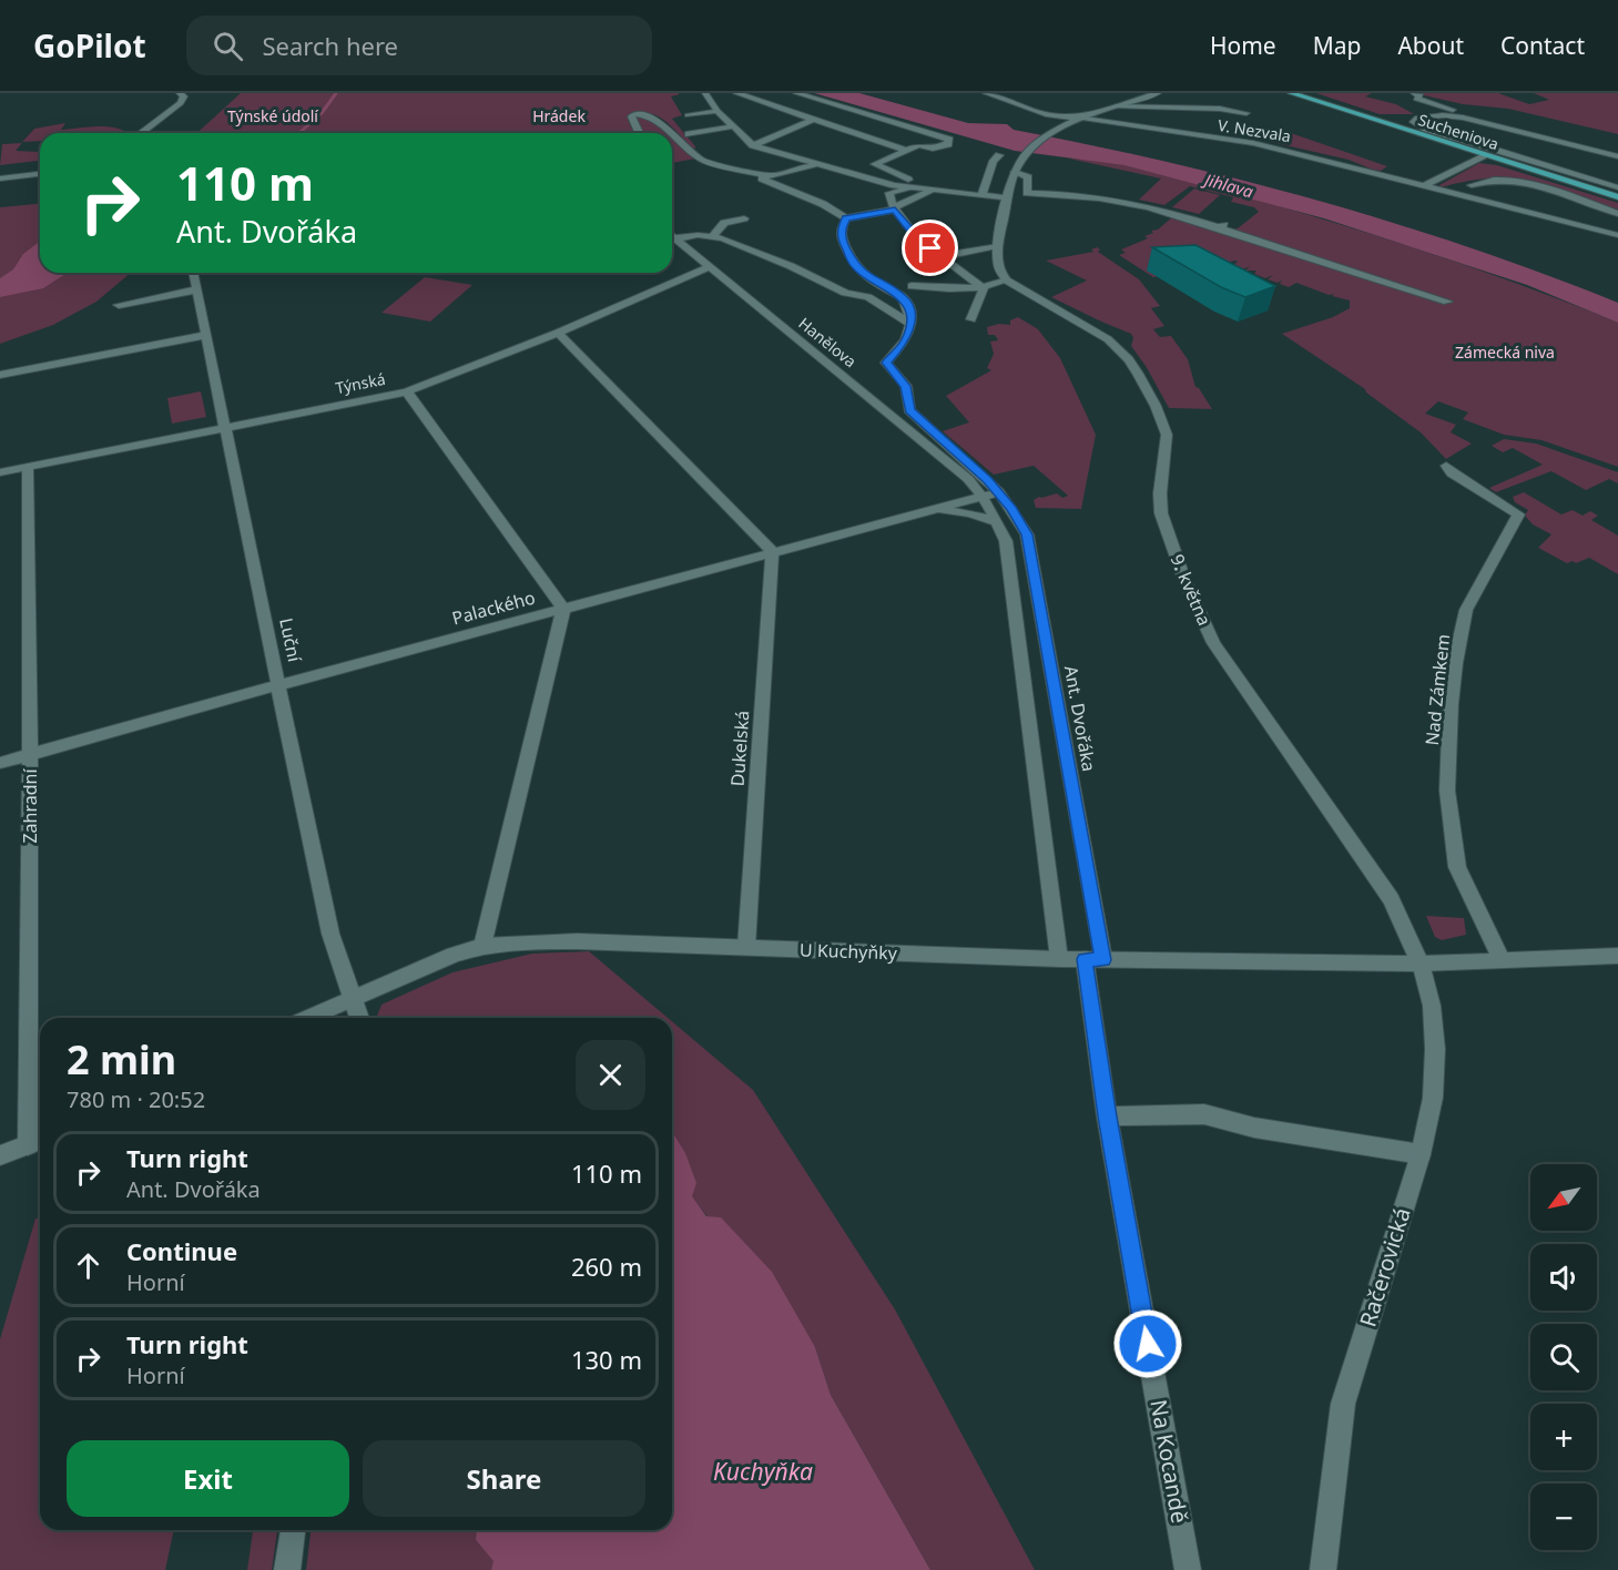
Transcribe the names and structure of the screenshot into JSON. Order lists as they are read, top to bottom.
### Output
{
  "streets": {
    "main road": ["Sucheniova"],
    "street": [
      "V. Nezvala",
      "Hanělova",
      "Týnská",
      "9. května",
      "Palackého",
      "Luční",
      "Nad Zámkem",
      "Ant. Dvořáka",
      "Dukelská",
      "Zahradní",
      "U Kuchyňky",
      "Račerovická",
      "Na Kocandě"
    ]
  },
  "crossings": [
    ["Hanělova", "Týnská"],
    ["Hanělova", "Palackého"],
    ["Týnská", "Luční"],
    ["Týnská", "Zahradní"],
    ["9. května", "U Kuchyňky"],
    ["9. května", "Račerovická"],
    ["Palackého", "Luční"],
    ["Palackého", "Ant. Dvořáka"],
    ["Palackého", "Dukelská"],
    ["Palackého", "Zahradní"],
    ["Luční", "U Kuchyňky"],
    ["Nad Zámkem", "U Kuchyňky"],
    ["Ant. Dvořáka", "U Kuchyňky"],
    ["Ant. Dvořáka", "Na Kocandě"],
    ["Dukelská", "U Kuchyňky"],
    ["U Kuchyňky", "Račerovická"],
    ["U Kuchyňky", "Na Kocandě"]
  ],
  "water": ["Jihlava", "Kuchyňka"],
  "parks": ["Týnské údolí", "Hrádek", "Zámecká niva"],
  "north": "bottom left",
  "page": {
    "header": "GoPilot",
    "search": "Search here",
    "nav": [
      "Home",
      "Map",
      "About",
      "Contact"
    ],
    "turn": ["110 m", "Ant. Dvořáka"],
    "heading": ["2 min", "780 m · 20:52"],
    "list": [
      {
        "name": "Turn right",
        "note": "Ant. Dvořáka",
        "value": "110 m"
      },
      {
        "name": "Continue",
        "note": "Horní",
        "value": "260 m"
      },
      {
        "name": "Turn right",
        "note": "Horní",
        "value": "130 m"
      }
    ],
    "map_buttons": ["+", "−"],
    "buttons": ["Exit", "Share"]
  }
}
